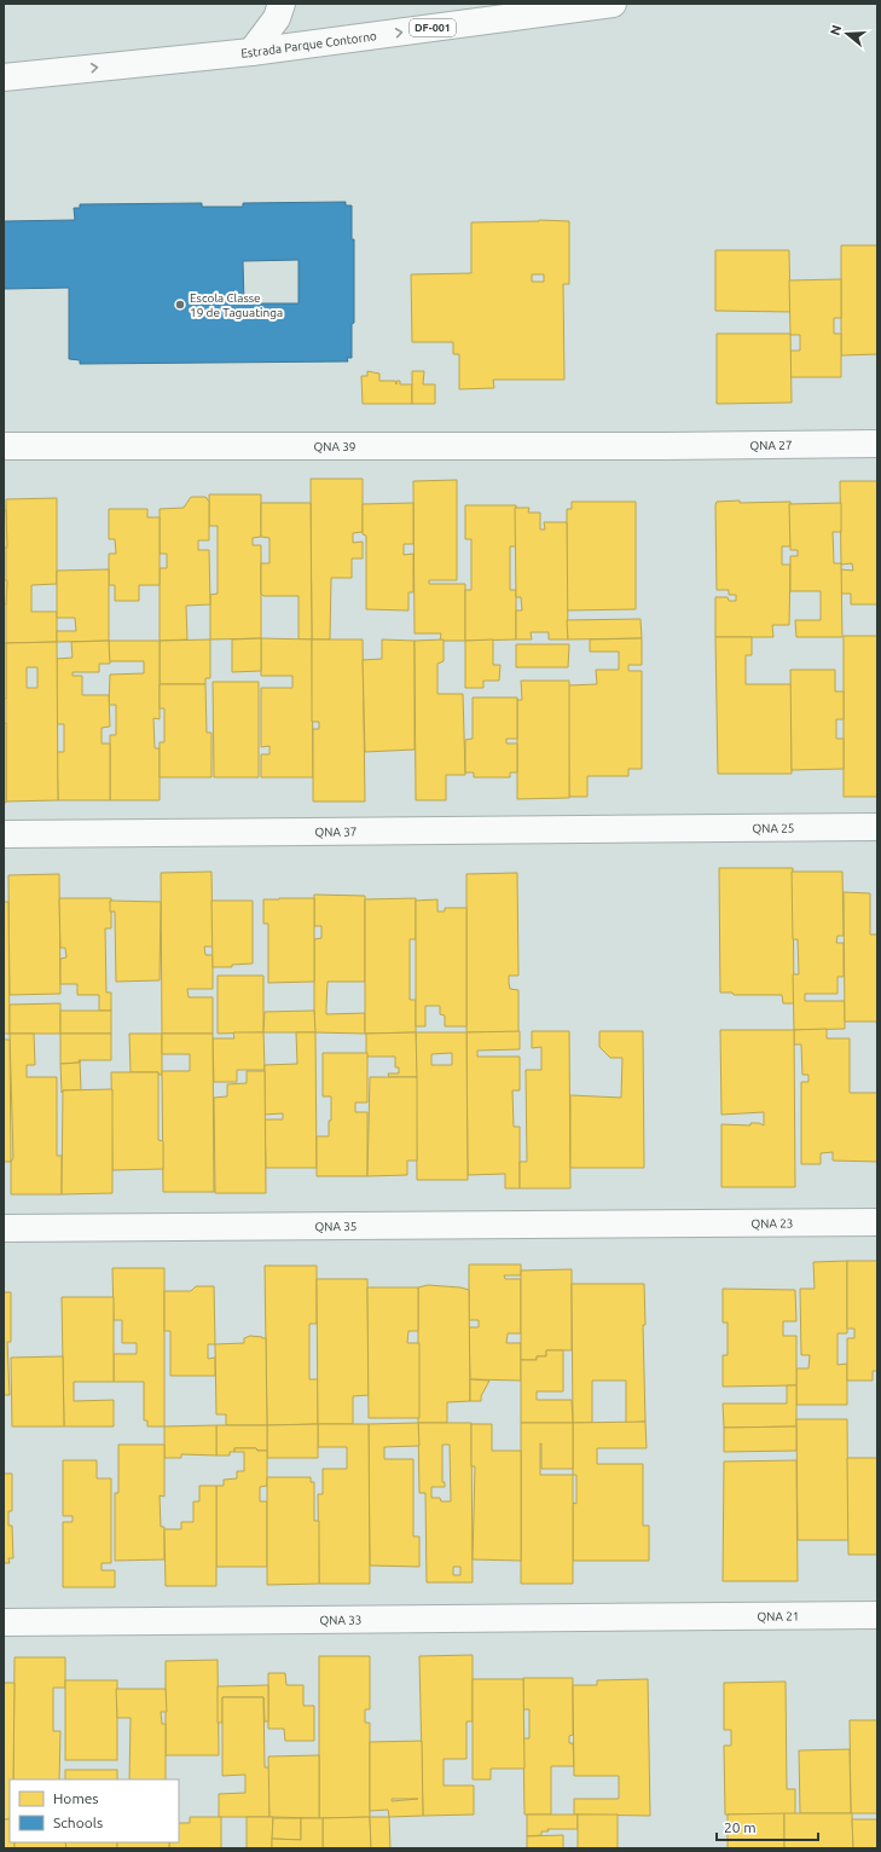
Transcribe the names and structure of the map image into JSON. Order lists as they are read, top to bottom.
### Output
{
  "streets": {
    "main road": [
      "DF-001",
      "Estrada Parque Contorno",
      "QNA 27",
      "QNA 39",
      "QNA 25",
      "QNA 37",
      "QNA 23",
      "QNA 35",
      "QNA 21",
      "QNA 33"
    ]
  },
  "crossings": [
    ["QNA 27", "QNA 39"],
    ["QNA 25", "QNA 37"],
    ["QNA 23", "QNA 35"],
    ["QNA 21", "QNA 33"]
  ],
  "one_way": ["Estrada Parque Contorno"],
  "places": ["Escola Classe 19 de Taguatinga"],
  "legend": ["Homes", "Schools"],
  "scale_bar": "20 m",
  "north": "left"
}
